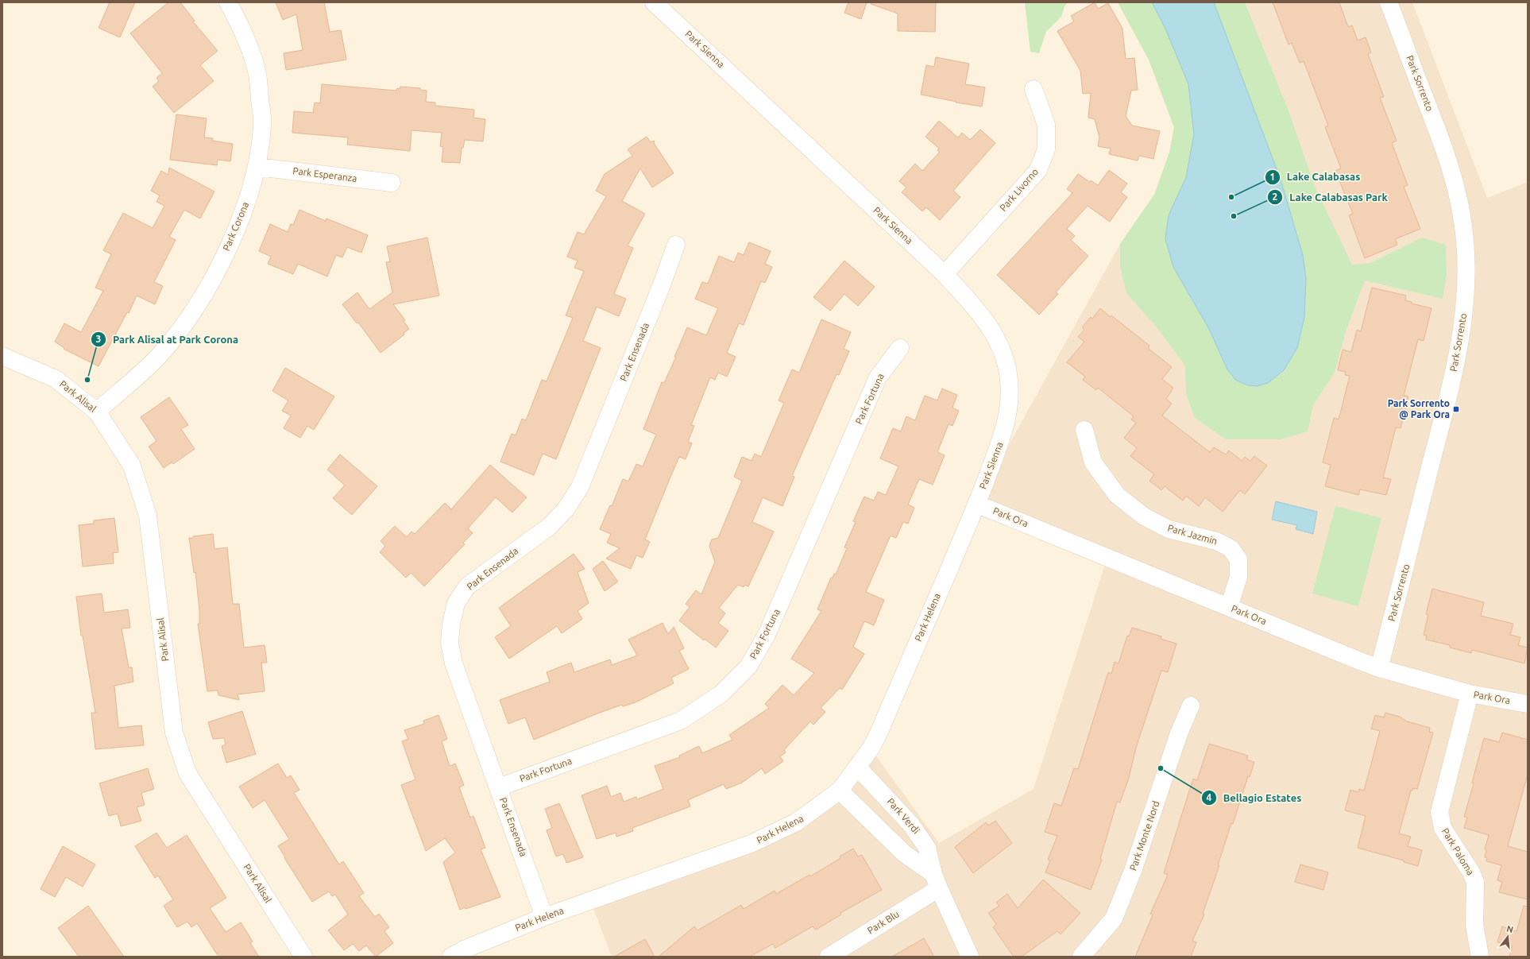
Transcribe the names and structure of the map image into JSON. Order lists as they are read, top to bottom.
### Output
{
  "streets": {
    "street": [
      "Park Sienna",
      "Park Sorrento",
      "Park Esperanza",
      "Park Livorno",
      "Park Corona",
      "Park Ensenada",
      "Park Alisal",
      "Park Fortuna",
      "Park Ora",
      "Park Jazmin",
      "Park Helena",
      "Park Verdi",
      "Park Monte Nord",
      "Park Paloma",
      "Park Blu"
    ]
  },
  "crossings": [
    ["Park Sienna", "Park Livorno"],
    ["Park Sienna", "Park Ora"],
    ["Park Sienna", "Park Helena"],
    ["Park Sorrento", "Park Ora"],
    ["Park Esperanza", "Park Corona"],
    ["Park Corona", "Park Alisal"],
    ["Park Ensenada", "Park Fortuna"],
    ["Park Ensenada", "Park Helena"],
    ["Park Ora", "Park Jazmin"],
    ["Park Ora", "Park Helena"],
    ["Park Ora", "Park Paloma"],
    ["Park Helena", "Park Verdi"],
    ["Park Verdi", "Park Blu"]
  ],
  "places": {
    "other": [
      "Lake Calabasas",
      "Lake Calabasas Park",
      "Park Alisal at Park Corona",
      "Bellagio Estates"
    ],
    "transit": ["Park Sorrento @ Park Ora"]
  },
  "north": "top"
}
